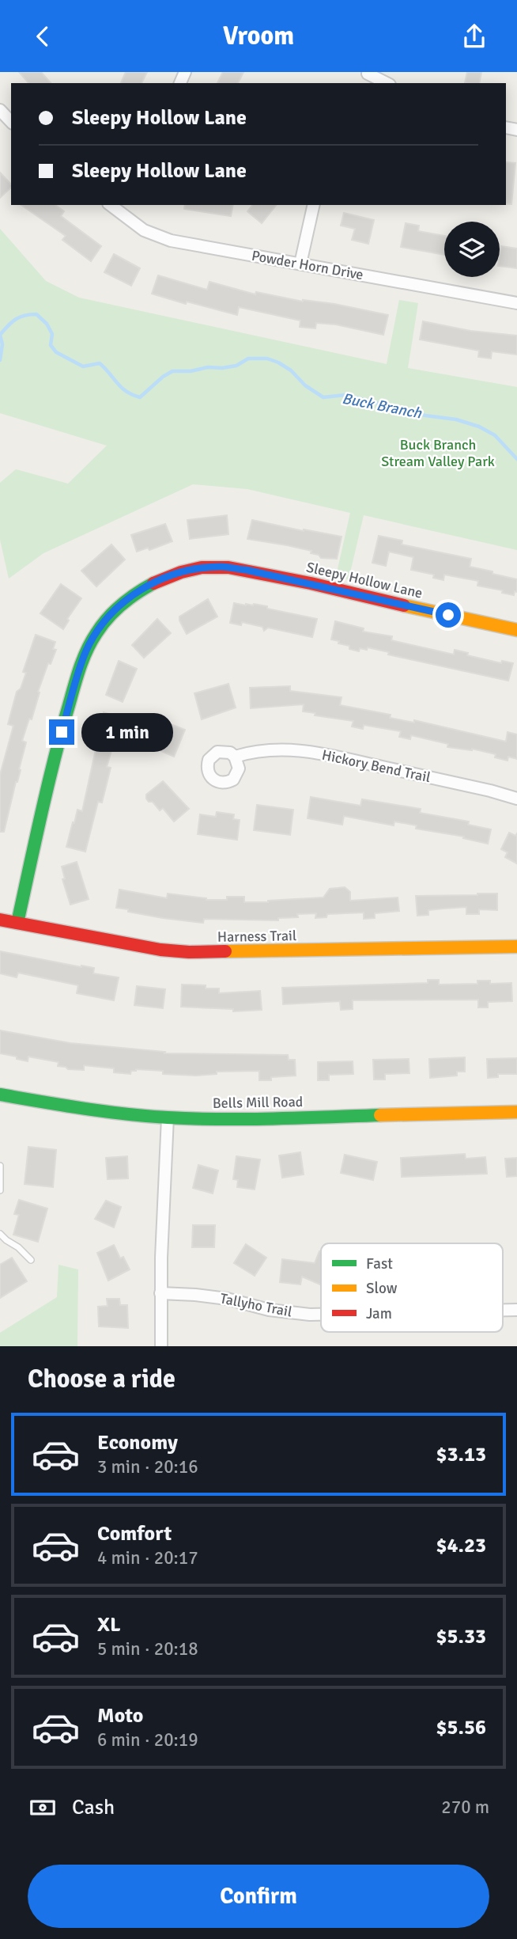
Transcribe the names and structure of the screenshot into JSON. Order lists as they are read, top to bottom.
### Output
{
  "streets": {
    "street": [
      "Powder Horn Drive",
      "Sleepy Hollow Lane",
      "Hickory Bend Trail",
      "Harness Trail",
      "Bells Mill Road",
      "Tallyho Trail"
    ]
  },
  "crossings": [
    ["Sleepy Hollow Lane", "Harness Trail"]
  ],
  "water": ["Buck Branch"],
  "parks": ["Buck Branch Stream Valley Park"],
  "legend": ["Fast", "Slow", "Jam"],
  "page": {
    "header": "Vroom",
    "banner": ["Sleepy Hollow Lane", "Sleepy Hollow Lane"],
    "bubble": "1 min",
    "heading": "Choose a ride",
    "list": [
      {
        "name": "Economy",
        "note": "3 min · 20:16",
        "value": "$3.13"
      },
      {
        "name": "Comfort",
        "note": "4 min · 20:17",
        "value": "$4.23"
      },
      {
        "name": "XL",
        "note": "5 min · 20:18",
        "value": "$5.33"
      },
      {
        "name": "Moto",
        "note": "6 min · 20:19",
        "value": "$5.56"
      }
    ],
    "pay": ["Cash", "270 m"],
    "buttons": "Confirm"
  }
}
